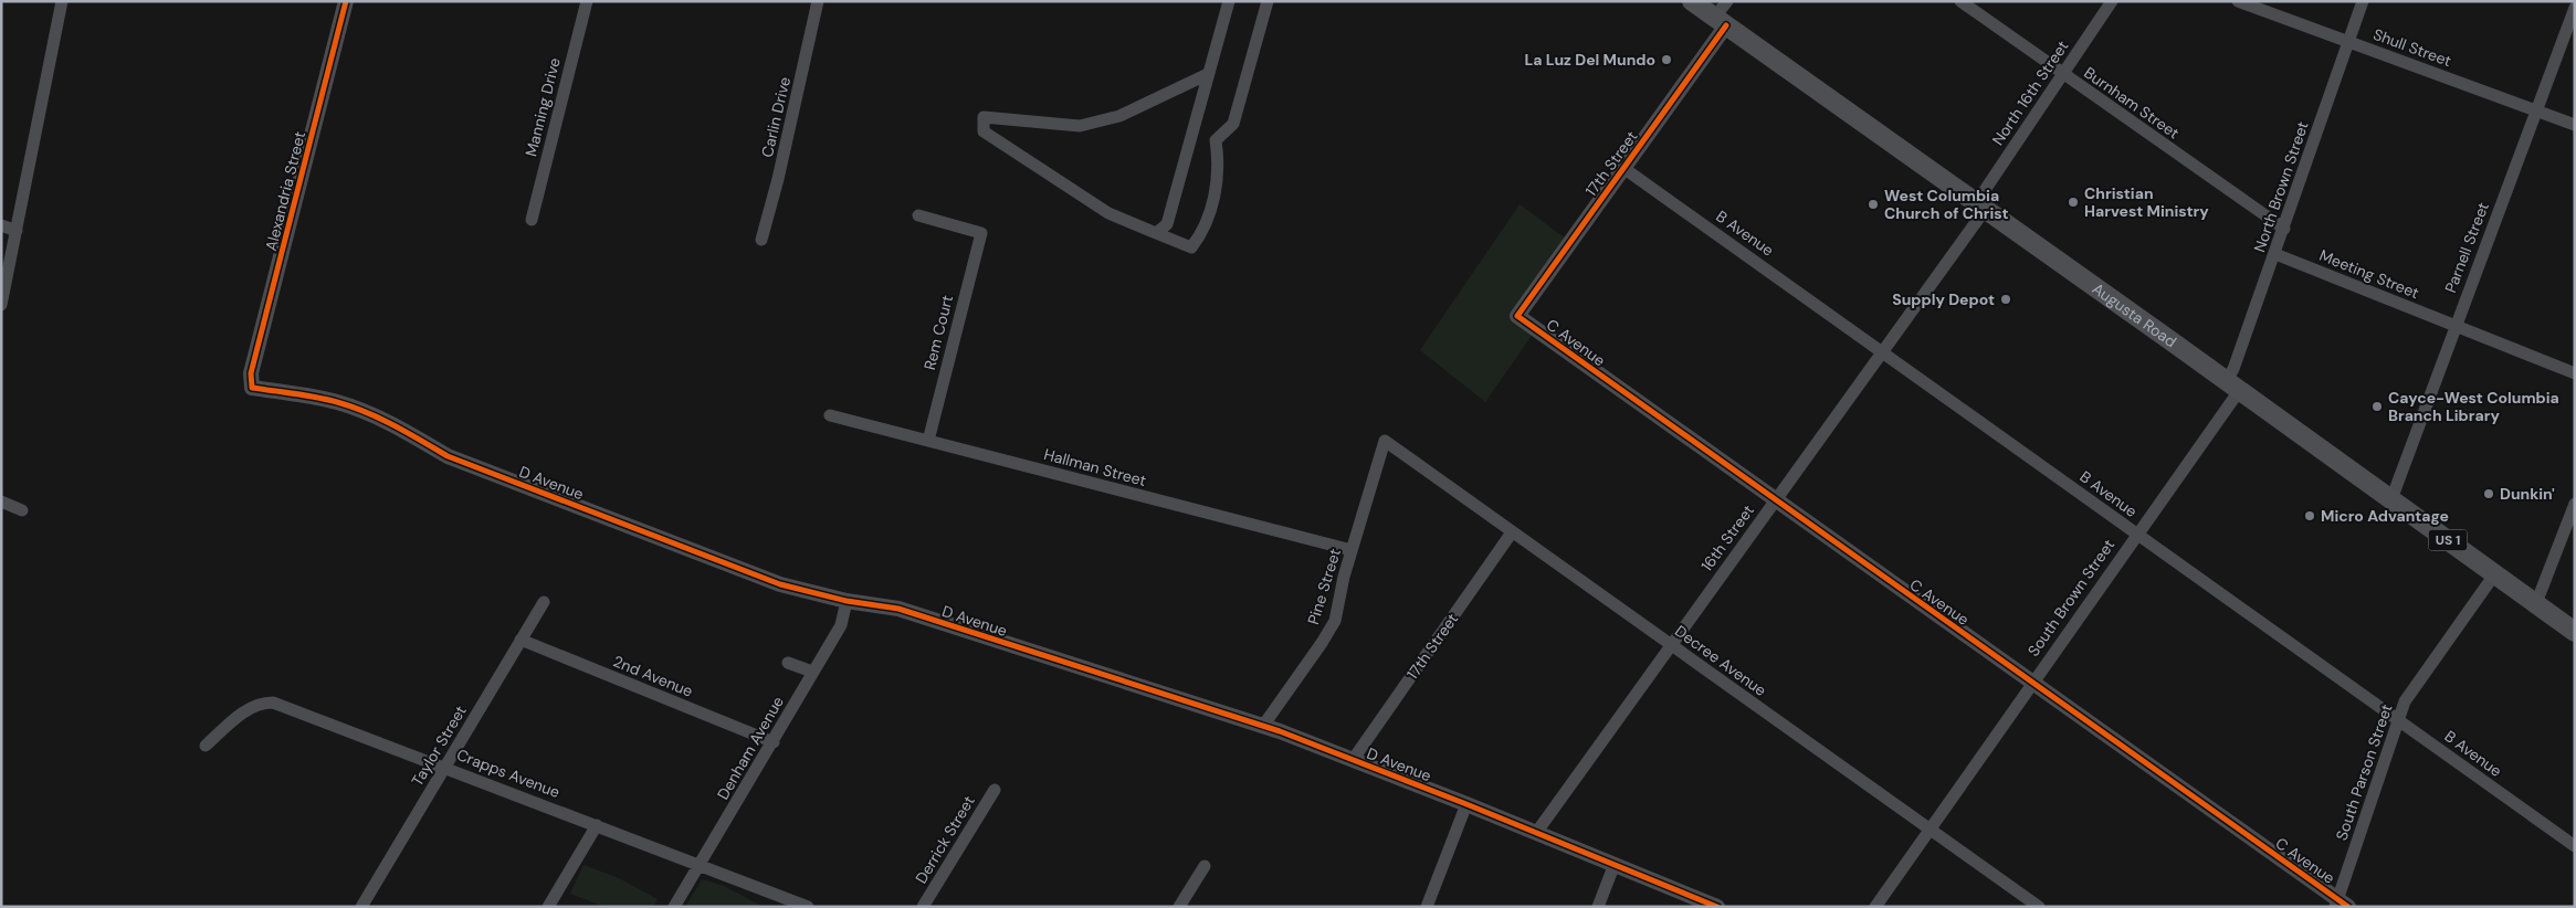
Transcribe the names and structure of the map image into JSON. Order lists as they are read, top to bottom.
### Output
{
  "streets": {
    "main road": ["Augusta Road", "US 1"],
    "street": [
      "Shull Street",
      "North 16th Street",
      "Burnham Street",
      "Manning Drive",
      "Carlin Drive",
      "17th Street",
      "North Brown Street",
      "Alexandria Street",
      "B Avenue",
      "Parnell Street",
      "Meeting Street",
      "Rem Court",
      "C Avenue",
      "Hallman Street",
      "D Avenue",
      "16th Street",
      "Pine Street",
      "South Brown Street",
      "Decree Avenue",
      "2nd Avenue",
      "Taylor Street",
      "Denham Avenue",
      "South Parson Street",
      "Crapps Avenue",
      "Derrick Street"
    ]
  },
  "crossings": [
    ["Shull Street", "North Brown Street"],
    ["Shull Street", "Parnell Street"],
    ["North 16th Street", "Burnham Street"],
    ["North 16th Street", "Augusta Road"],
    ["North 16th Street", "16th Street"],
    ["Burnham Street", "North Brown Street"],
    ["17th Street", "B Avenue"],
    ["17th Street", "Augusta Road"],
    ["17th Street", "C Avenue"],
    ["17th Street", "D Avenue"],
    ["17th Street", "Decree Avenue"],
    ["North Brown Street", "Meeting Street"],
    ["North Brown Street", "Augusta Road"],
    ["North Brown Street", "South Brown Street"],
    ["Alexandria Street", "D Avenue"],
    ["B Avenue", "16th Street"],
    ["B Avenue", "South Brown Street"],
    ["B Avenue", "South Parson Street"],
    ["Parnell Street", "Meeting Street"],
    ["Parnell Street", "Augusta Road"],
    ["Augusta Road", "16th Street"],
    ["Augusta Road", "South Brown Street"],
    ["Augusta Road", "South Parson Street"],
    ["Rem Court", "Hallman Street"],
    ["C Avenue", "16th Street"],
    ["C Avenue", "South Brown Street"],
    ["C Avenue", "South Parson Street"],
    ["Hallman Street", "Pine Street"],
    ["D Avenue", "16th Street"],
    ["D Avenue", "Pine Street"],
    ["D Avenue", "Denham Avenue"],
    ["16th Street", "Decree Avenue"],
    ["Pine Street", "Decree Avenue"],
    ["South Brown Street", "Decree Avenue"],
    ["2nd Avenue", "Taylor Street"],
    ["2nd Avenue", "Denham Avenue"],
    ["Taylor Street", "Crapps Avenue"],
    ["Denham Avenue", "Crapps Avenue"]
  ],
  "places": [
    "La Luz Del Mundo",
    "Christian Harvest Ministry",
    "West Columbia Church of Christ",
    "Supply Depot",
    "Cayce-West Columbia Branch Library",
    "Dunkin'",
    "Micro Advantage"
  ]
}
